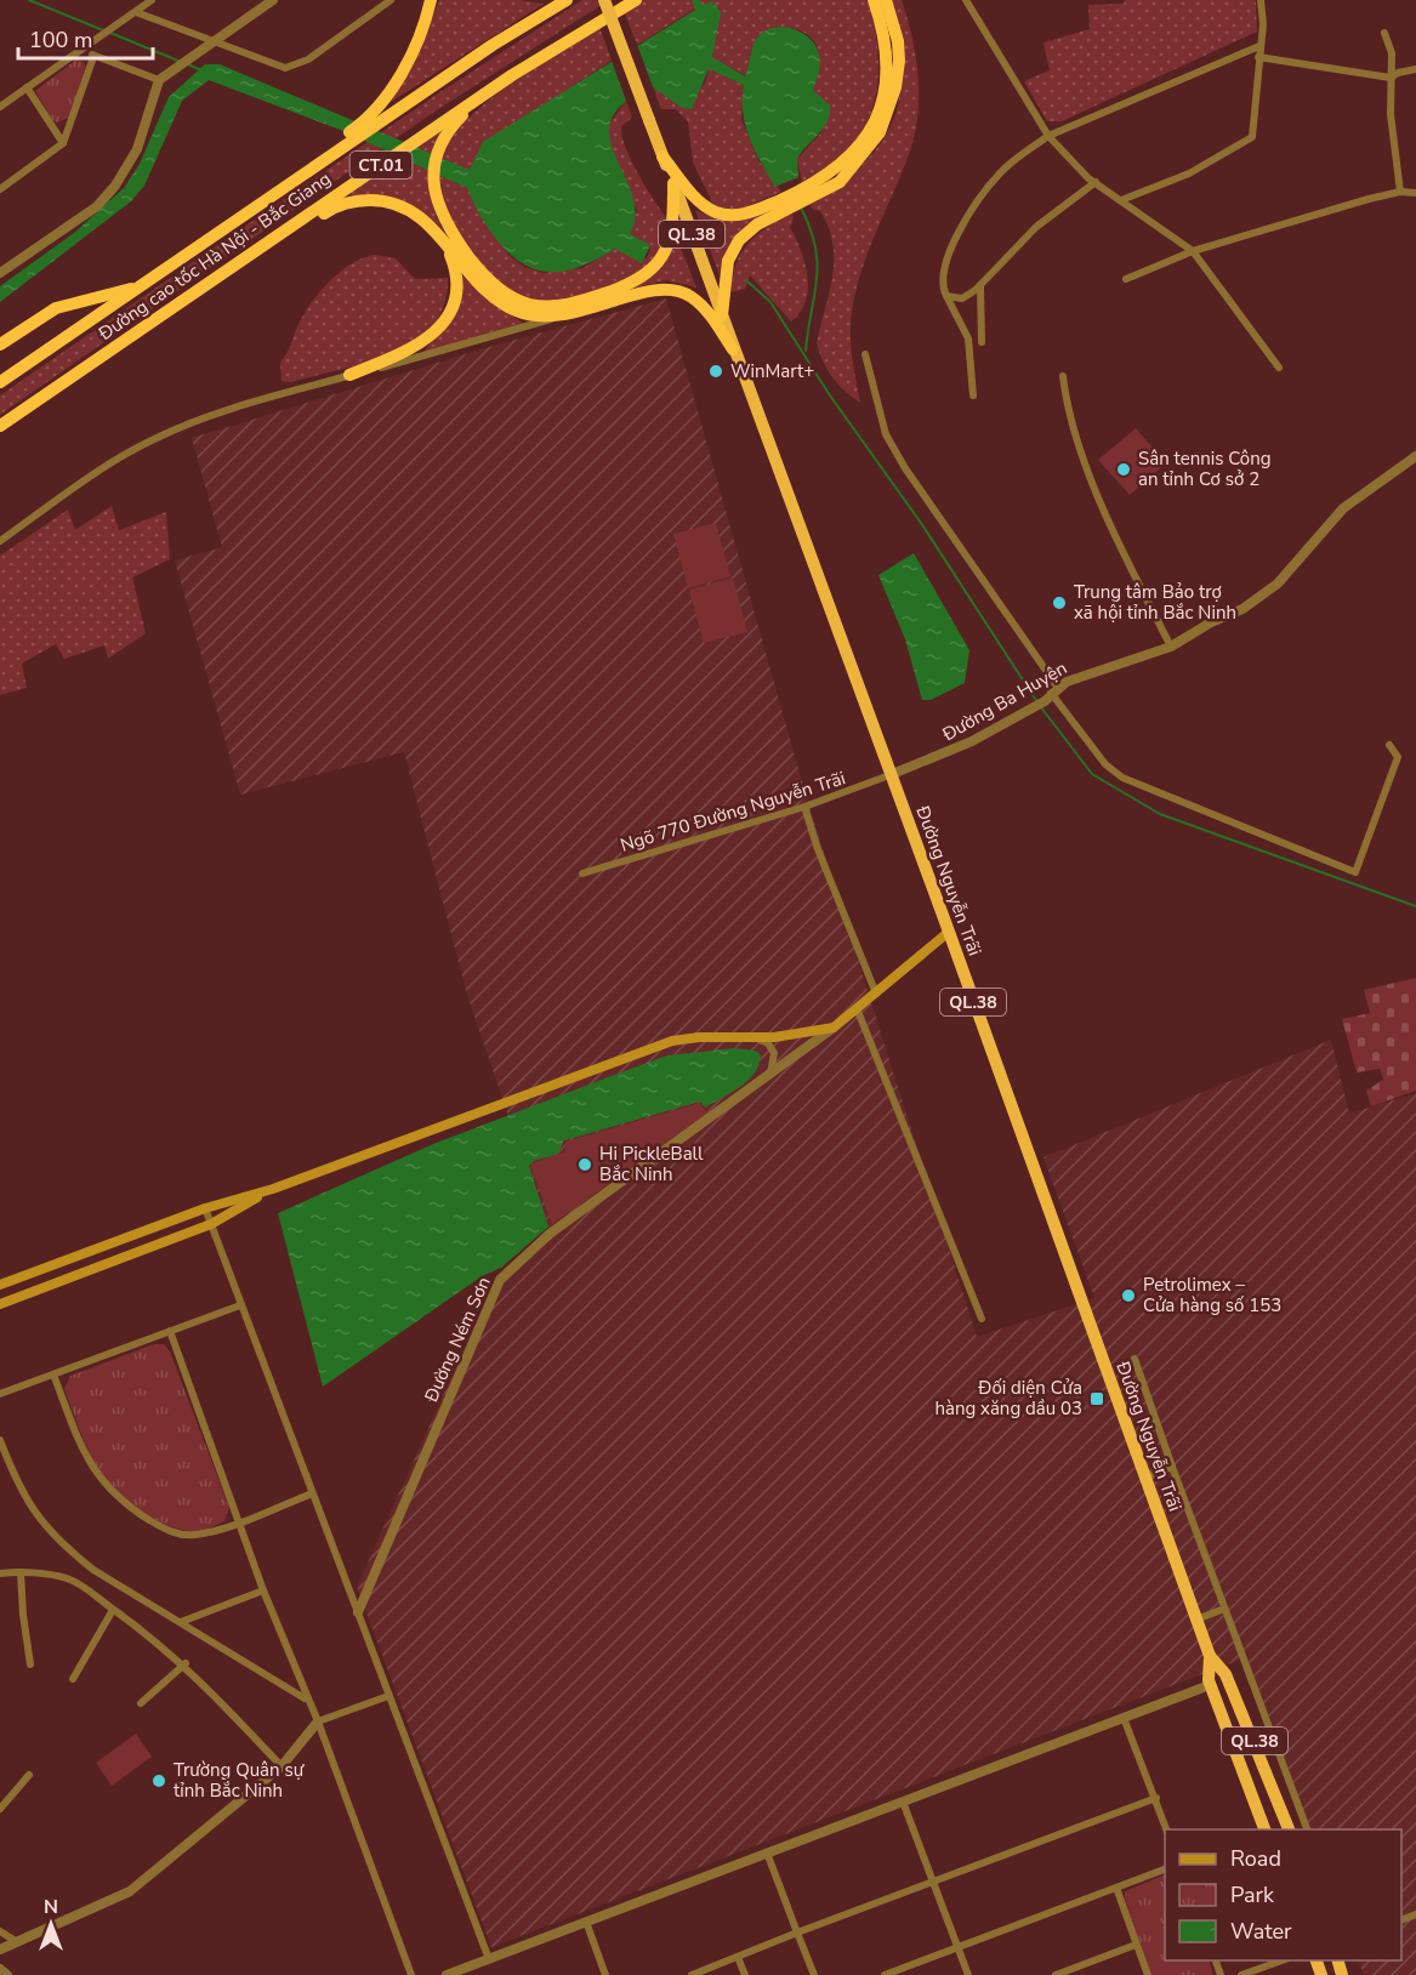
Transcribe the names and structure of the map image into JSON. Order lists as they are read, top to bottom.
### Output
{
  "streets": {
    "highway": [
      "CT.01",
      "QL.38",
      "Đường cao tốc Hà Nội - Bắc Giang",
      "Đường Nguyễn Trãi"
    ],
    "main road": ["Đường Ném Sơn"],
    "street": ["Đường Ba Huyện", "Ngõ 770 Đường Nguyễn Trãi"]
  },
  "crossings": [
    ["Đường Ba Huyện", "Ngõ 770 Đường Nguyễn Trãi"],
    ["Đường Ba Huyện", "Đường Nguyễn Trãi"],
    ["Ngõ 770 Đường Nguyễn Trãi", "Đường Nguyễn Trãi"],
    ["Đường Nguyễn Trãi", "Đường Ném Sơn"]
  ],
  "places": {
    "other": [
      "WinMart+",
      "Sân tennis Công an tỉnh Cơ sở 2",
      "Trung tâm Bảo trợ xã hội tỉnh Bắc Ninh",
      "Hi PickleBall Bắc Ninh",
      "Petrolimex – Cửa hàng số 153",
      "Trường Quân sự tỉnh Bắc Ninh"
    ],
    "transit": ["Đối diện Cửa hàng xăng dầu 03"]
  },
  "legend": ["Road", "Park", "Water"],
  "scale_bar": "100 m",
  "north": "top"
}
